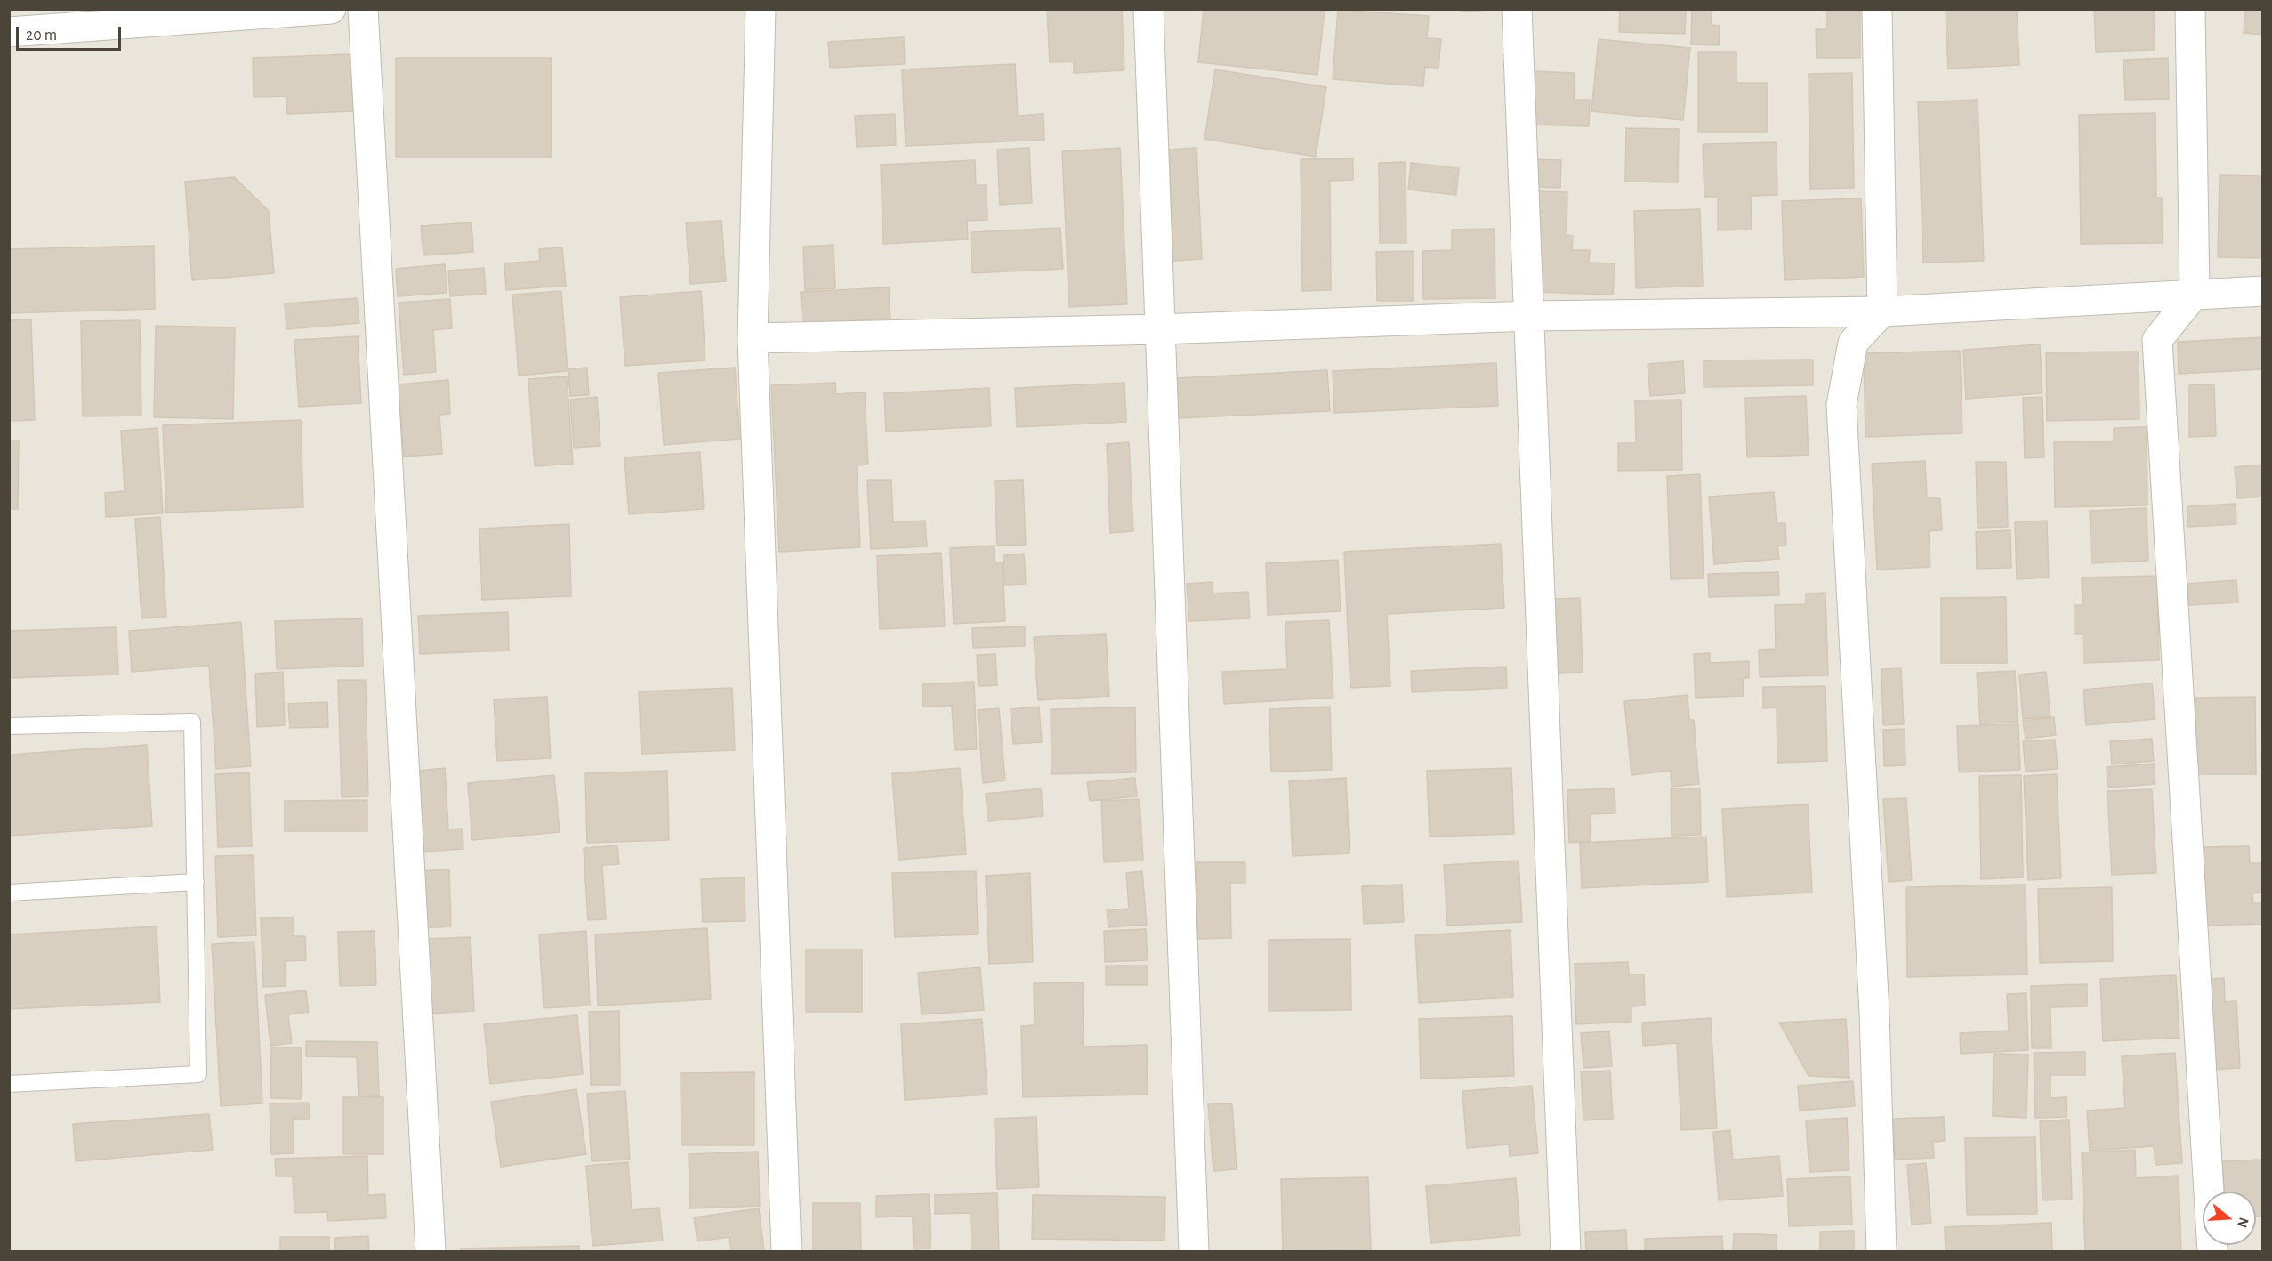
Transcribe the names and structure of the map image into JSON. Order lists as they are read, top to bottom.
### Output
{
  "scale_bar": "20 m",
  "north": "right"
}
